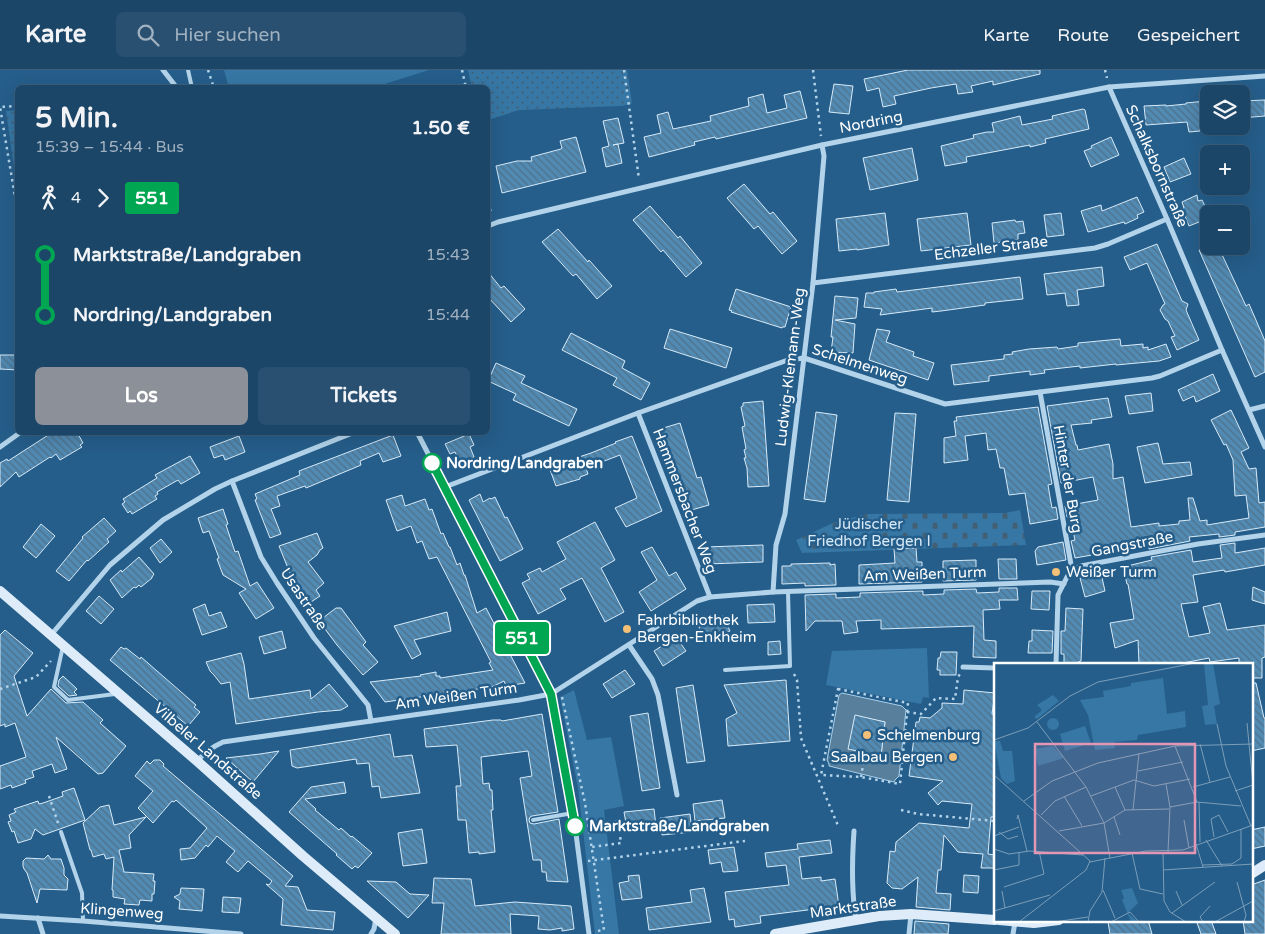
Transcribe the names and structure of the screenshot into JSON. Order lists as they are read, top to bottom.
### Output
{
  "streets": {
    "main road": ["Vilbeler Landstraße", "Marktstraße"],
    "street": [
      "Nordring",
      "Schalksbornstraße",
      "Echzeller Straße",
      "Schelmenweg",
      "Ludwig-Klemann-Weg",
      "Hinter der Burg",
      "Hammersbacher Weg",
      "Gangstraße",
      "Am Weißen Turm",
      "Usastraße",
      "Klingenweg"
    ]
  },
  "crossings": [
    ["Nordring", "Schalksbornstraße"],
    ["Nordring", "Ludwig-Klemann-Weg"],
    ["Schalksbornstraße", "Echzeller Straße"],
    ["Schalksbornstraße", "Schelmenweg"],
    ["Echzeller Straße", "Ludwig-Klemann-Weg"],
    ["Schelmenweg", "Ludwig-Klemann-Weg"],
    ["Schelmenweg", "Hinter der Burg"],
    ["Schelmenweg", "Hammersbacher Weg"],
    ["Ludwig-Klemann-Weg", "Am Weißen Turm"],
    ["Hinter der Burg", "Gangstraße"],
    ["Hammersbacher Weg", "Am Weißen Turm"],
    ["Am Weißen Turm", "Usastraße"],
    ["Am Weißen Turm", "Vilbeler Landstraße"]
  ],
  "parks": ["Jüdischer Friedhof Bergen I"],
  "places": [
    "Nordring/Landgraben",
    "Weißer Turm",
    "Fahrbibliothek Bergen-Enkheim",
    "Schelmenburg",
    "Saalbau Bergen",
    "Marktstraße/Landgraben"
  ],
  "lines": ["bus line 551"],
  "page": {
    "header": "Karte",
    "search": "Hier suchen",
    "nav": ["Karte", "Route", "Gespeichert"],
    "on_map": "551",
    "map_buttons": ["+", "−"],
    "heading": ["5 Min.", "15:39 – 15:44 · Bus", "1.50 €"],
    "legs": ["4", "551"],
    "list": [
      {
        "name": "Marktstraße/Landgraben",
        "value": "15:43"
      },
      {
        "name": "Nordring/Landgraben",
        "value": "15:44"
      }
    ],
    "buttons": ["Los", "Tickets"]
  }
}
